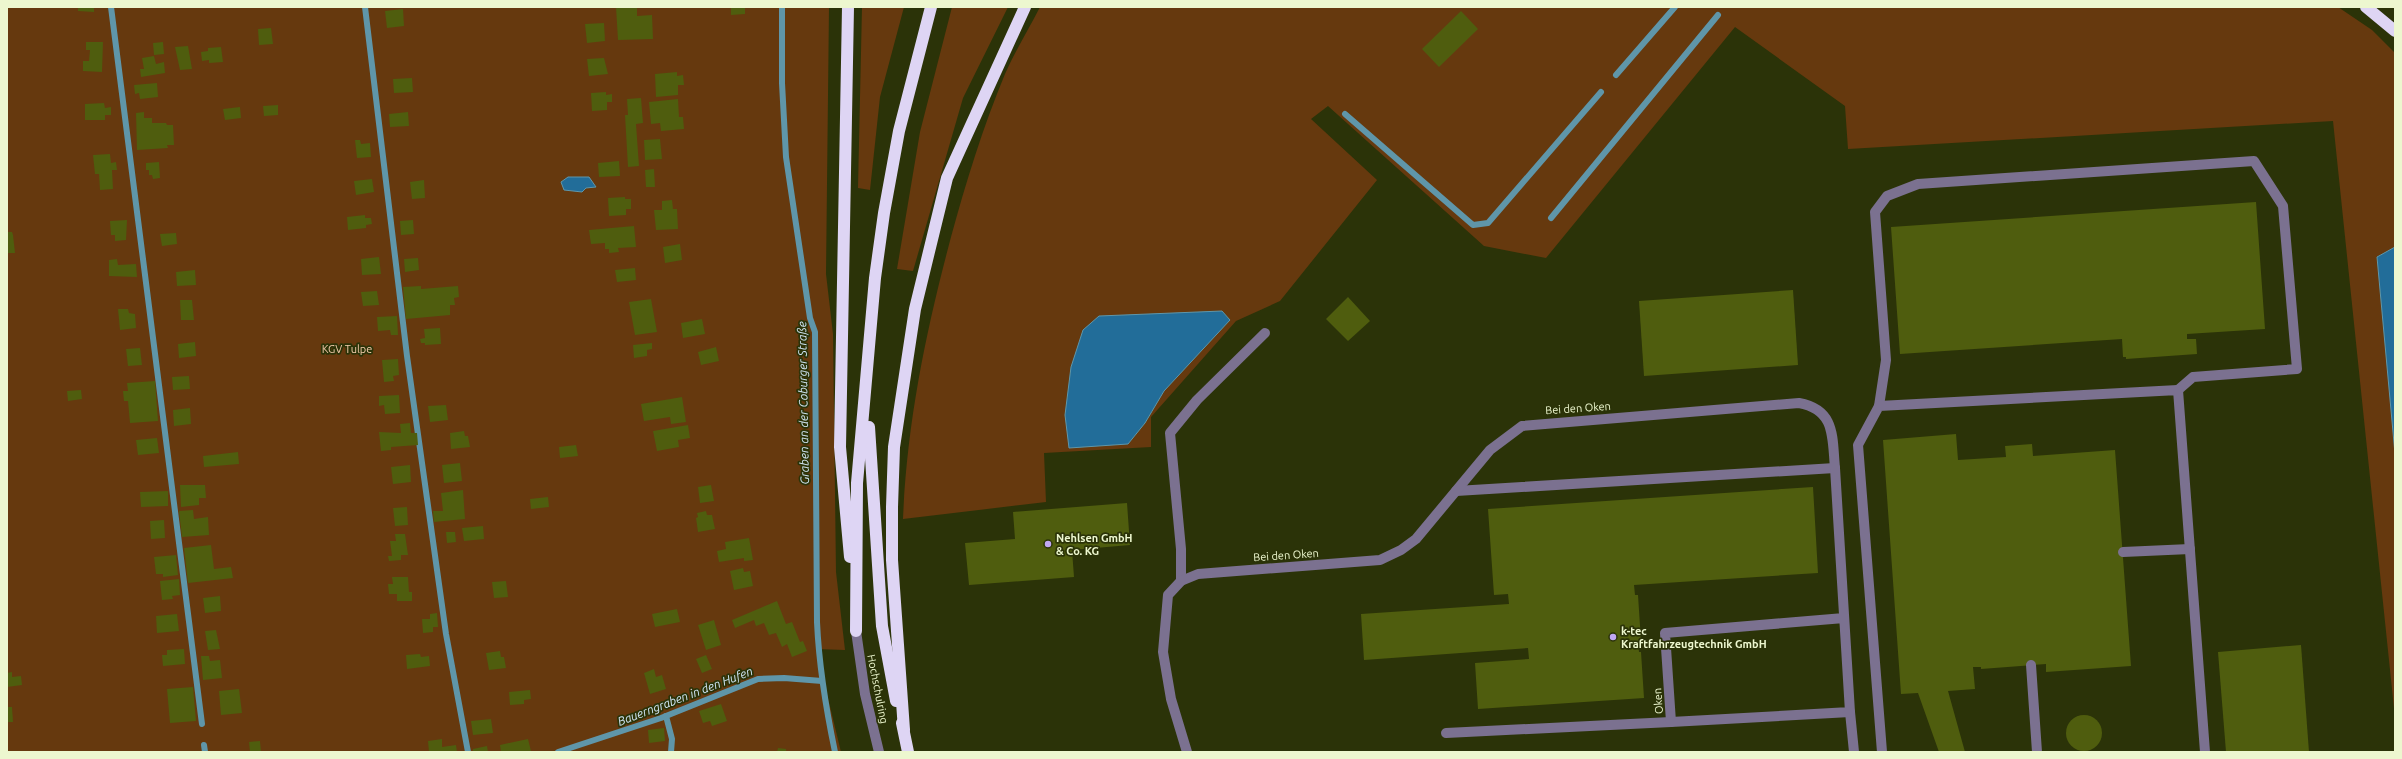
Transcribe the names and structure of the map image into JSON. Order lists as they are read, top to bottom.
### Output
{
  "streets": {
    "street": ["Bei den Oken", "Hochschulring", "Oken"]
  },
  "crossings": [
    ["Bei den Oken", "Oken"]
  ],
  "water": ["Graben an der Coburger Straße", "Bauerngraben in den Hufen"],
  "parks": ["KGV Tulpe"],
  "places": ["Nehlsen GmbH & Co. KG", "k-tec Kraftfahrzeugtechnik GmbH"]
}
